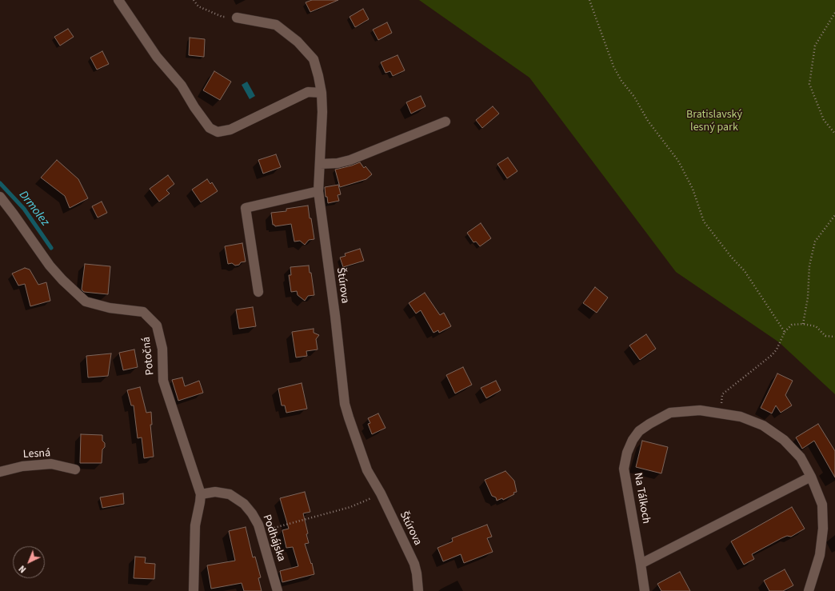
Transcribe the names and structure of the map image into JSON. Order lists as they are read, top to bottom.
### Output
{
  "streets": {
    "street": [
      "Štúrova",
      "Potočná",
      "Lesná",
      "Na Tálkoch",
      "Podhájska"
    ]
  },
  "crossings": [
    ["Potočná", "Podhájska"]
  ],
  "water": ["Drmolez"],
  "parks": ["Bratislavský lesný park"],
  "north": "bottom left"
}
